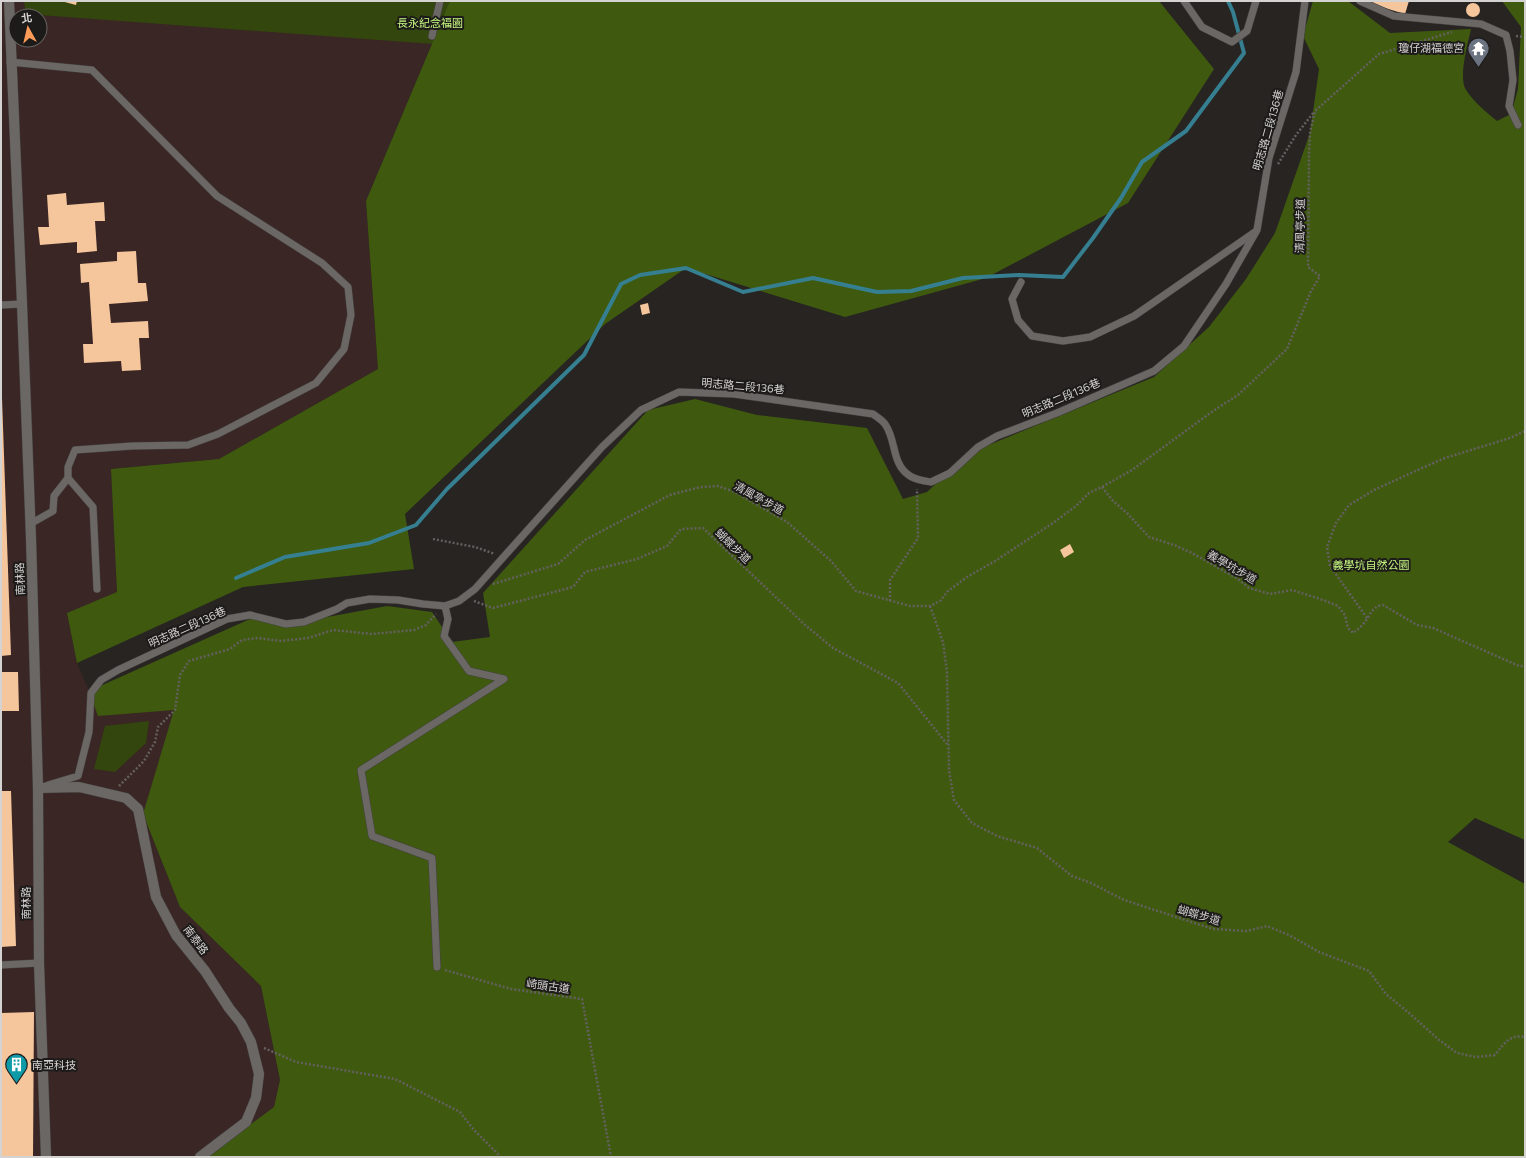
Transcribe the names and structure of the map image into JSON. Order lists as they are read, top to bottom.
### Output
{
  "streets": {
    "street": ["南林路", "南泰路"],
    "lane": ["明志路二段136巷"],
    "path": [
      "清風亭步道",
      "蝴蝶步道",
      "義學坑步道",
      "崎頭古道"
    ]
  },
  "crossings": [
    ["明志路二段136巷", "清風亭步道"],
    ["明志路二段136巷", "蝴蝶步道"],
    ["明志路二段136巷", "南林路"],
    ["明志路二段136巷", "南泰路"],
    ["清風亭步道", "蝴蝶步道"],
    ["清風亭步道", "義學坑步道"],
    ["南林路", "南泰路"]
  ],
  "parks": ["長永紀念福園", "義學坑自然公園"],
  "places": {
    "temple": ["瓊仔湖福德宮"],
    "building": ["南亞科技"]
  },
  "north": "top"
}
